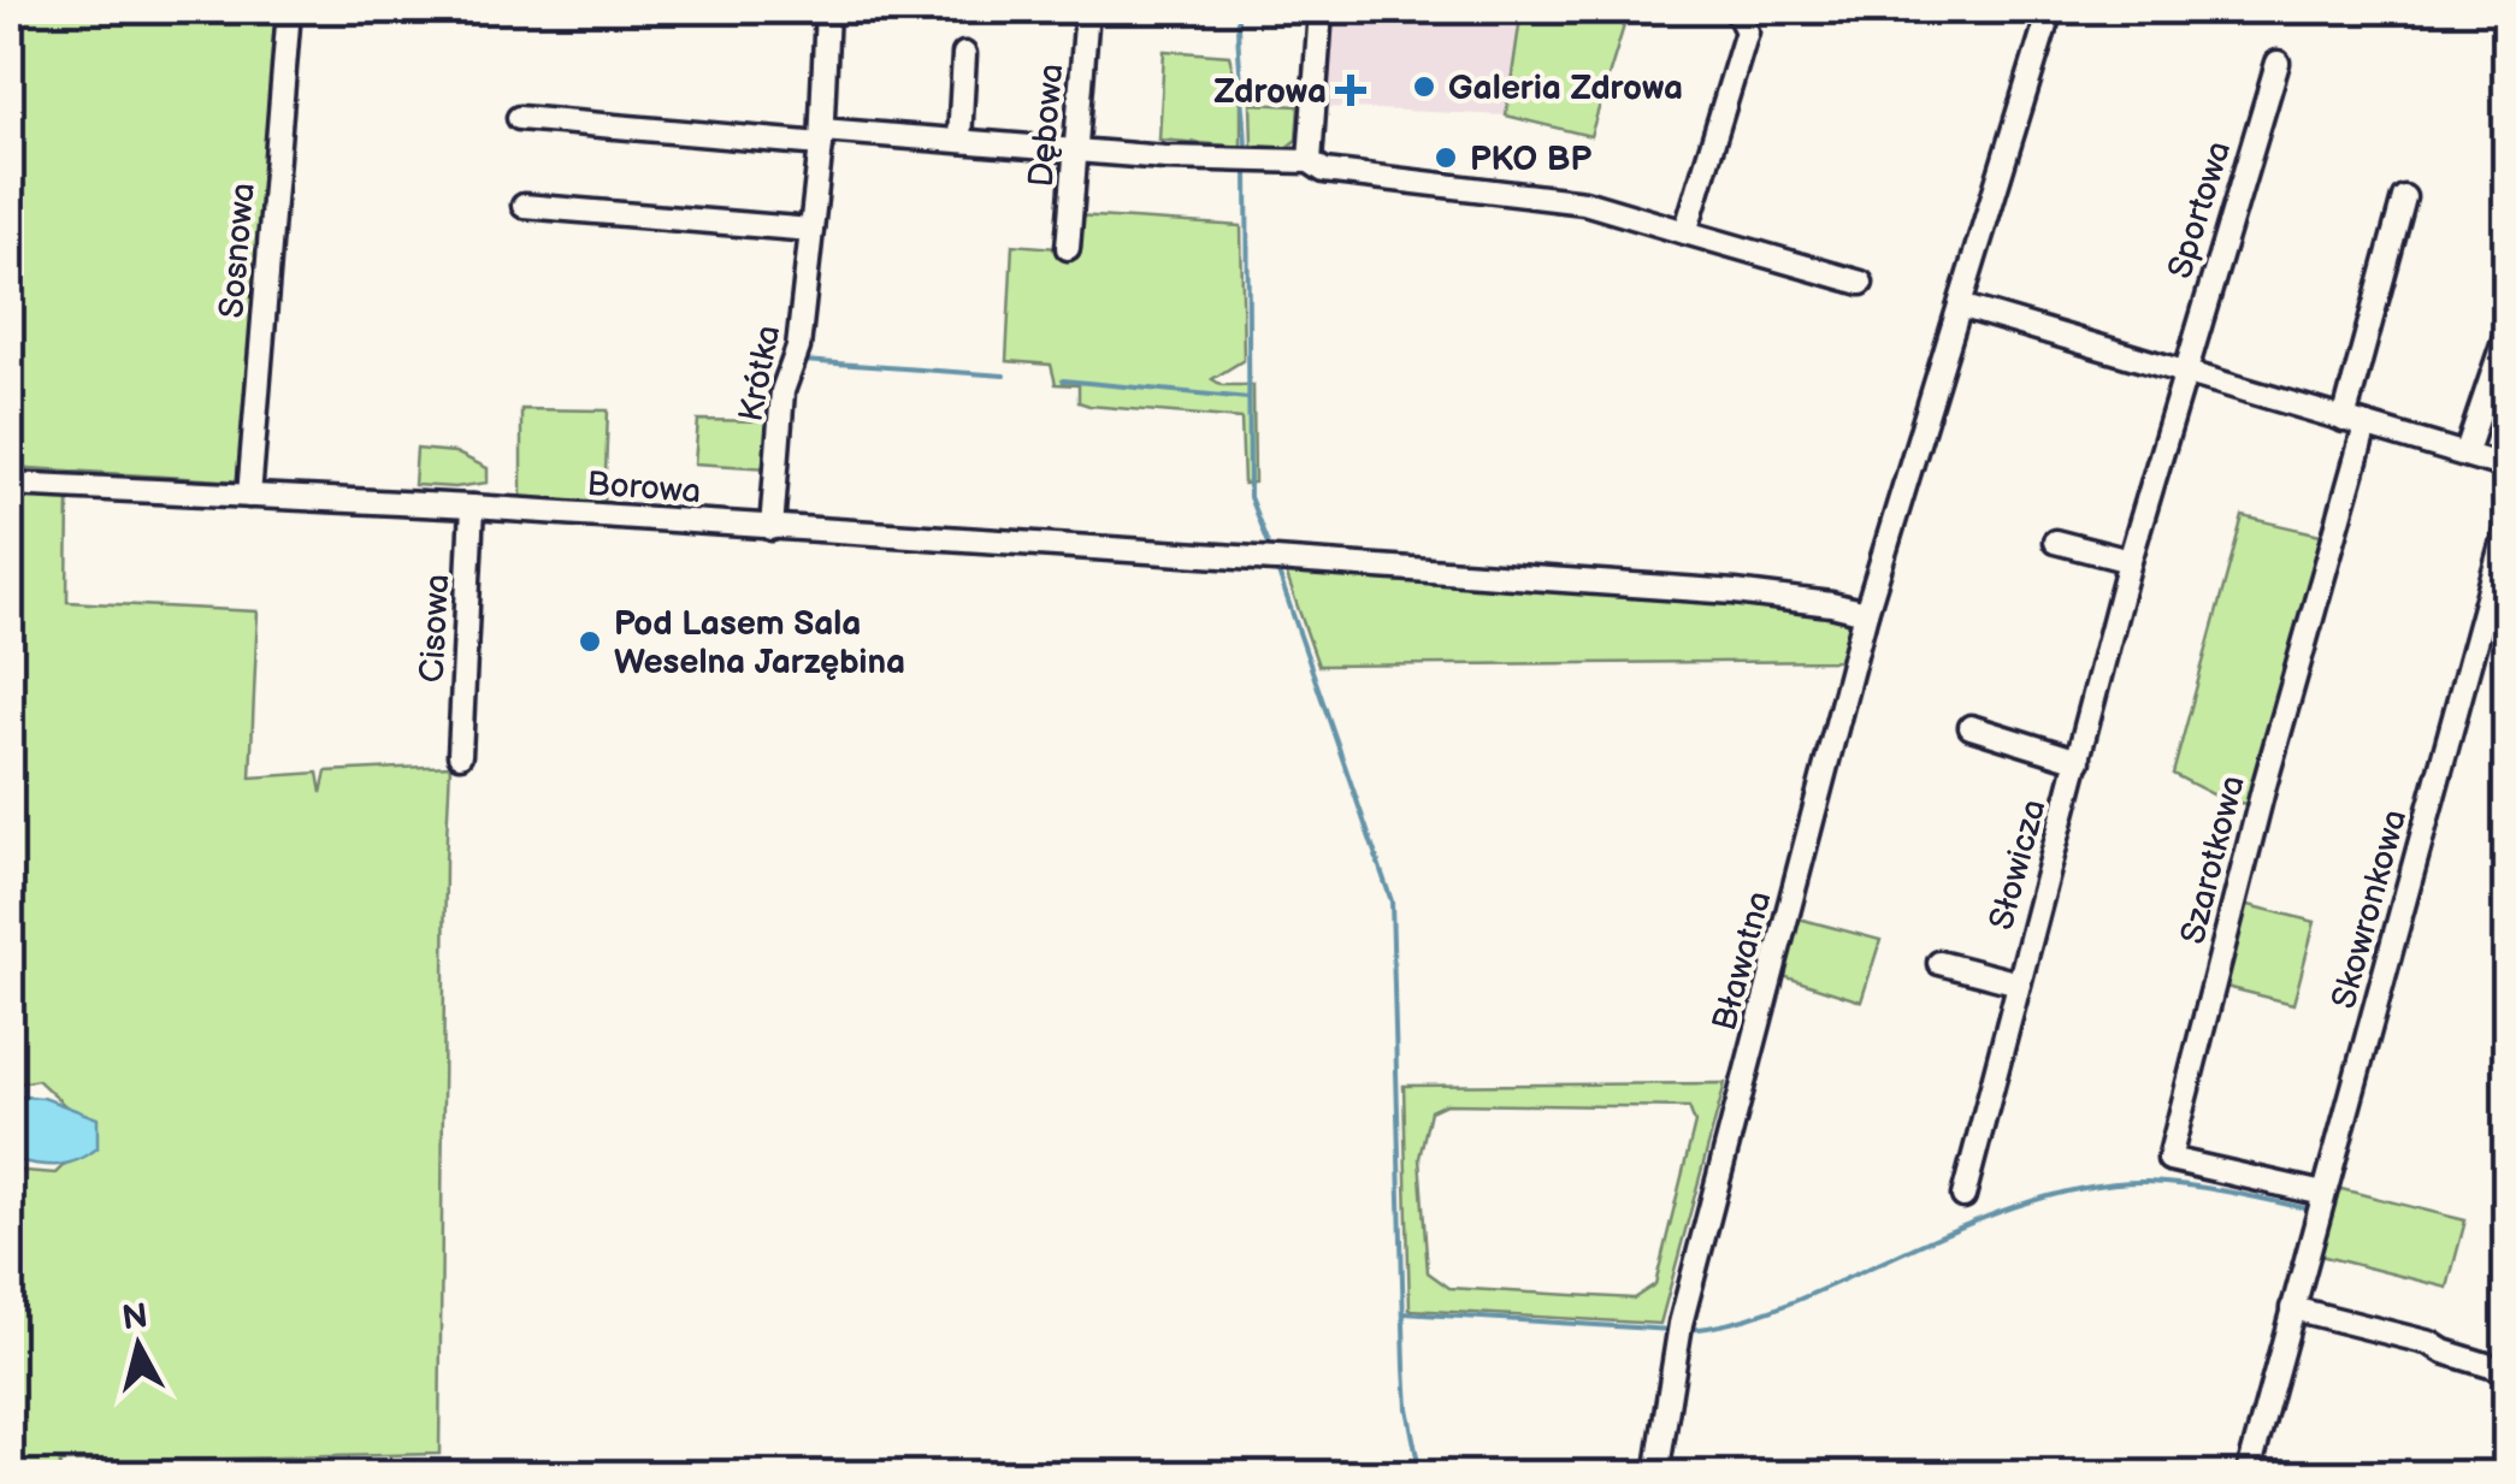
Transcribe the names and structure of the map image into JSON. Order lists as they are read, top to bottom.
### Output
{
  "streets": {
    "street": [
      "Dębowa",
      "Sportowa",
      "Sosnowa",
      "Krótka",
      "Borowa",
      "Cisowa",
      "Szarotkowa",
      "Słowicza",
      "Skowronkowa",
      "Bławatna"
    ]
  },
  "crossings": [
    ["Sportowa", "Słowicza"],
    ["Sosnowa", "Borowa"],
    ["Krótka", "Borowa"],
    ["Borowa", "Cisowa"],
    ["Borowa", "Bławatna"],
    ["Szarotkowa", "Skowronkowa"]
  ],
  "places": {
    "other": ["Galeria Zdrowa", "PKO BP", "Pod Lasem Sala Weselna Jarzębina"],
    "health": ["Zdrowa"]
  },
  "north": "top"
}
